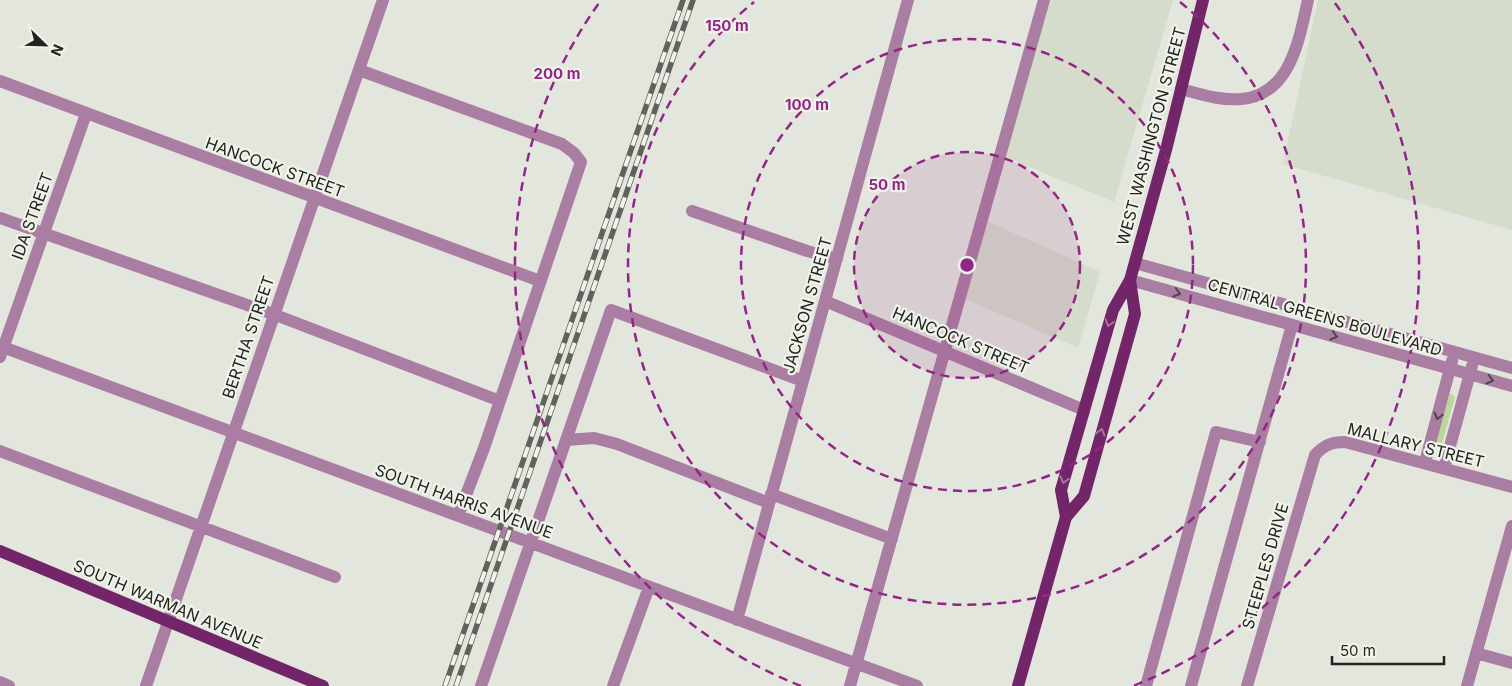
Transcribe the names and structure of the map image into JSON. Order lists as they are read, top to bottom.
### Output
{
  "streets": {
    "main road": ["WEST WASHINGTON STREET", "SOUTH WARMAN AVENUE"],
    "street": [
      "HANCOCK STREET",
      "IDA STREET",
      "JACKSON STREET",
      "CENTRAL GREENS BOULEVARD",
      "BERTHA STREET",
      "MALLARY STREET",
      "SOUTH HARRIS AVENUE",
      "STEEPLES DRIVE"
    ]
  },
  "crossings": [
    ["WEST WASHINGTON STREET", "HANCOCK STREET"],
    ["WEST WASHINGTON STREET", "CENTRAL GREENS BOULEVARD"],
    ["HANCOCK STREET", "IDA STREET"],
    ["HANCOCK STREET", "JACKSON STREET"],
    ["HANCOCK STREET", "BERTHA STREET"],
    ["IDA STREET", "SOUTH HARRIS AVENUE"],
    ["JACKSON STREET", "SOUTH HARRIS AVENUE"],
    ["BERTHA STREET", "SOUTH HARRIS AVENUE"],
    ["BERTHA STREET", "SOUTH WARMAN AVENUE"],
    ["MALLARY STREET", "STEEPLES DRIVE"]
  ],
  "scale_bar": "50 m",
  "north": "bottom right",
  "rings": [
    "150 m",
    "200 m",
    "100 m",
    "50 m"
  ]
}
